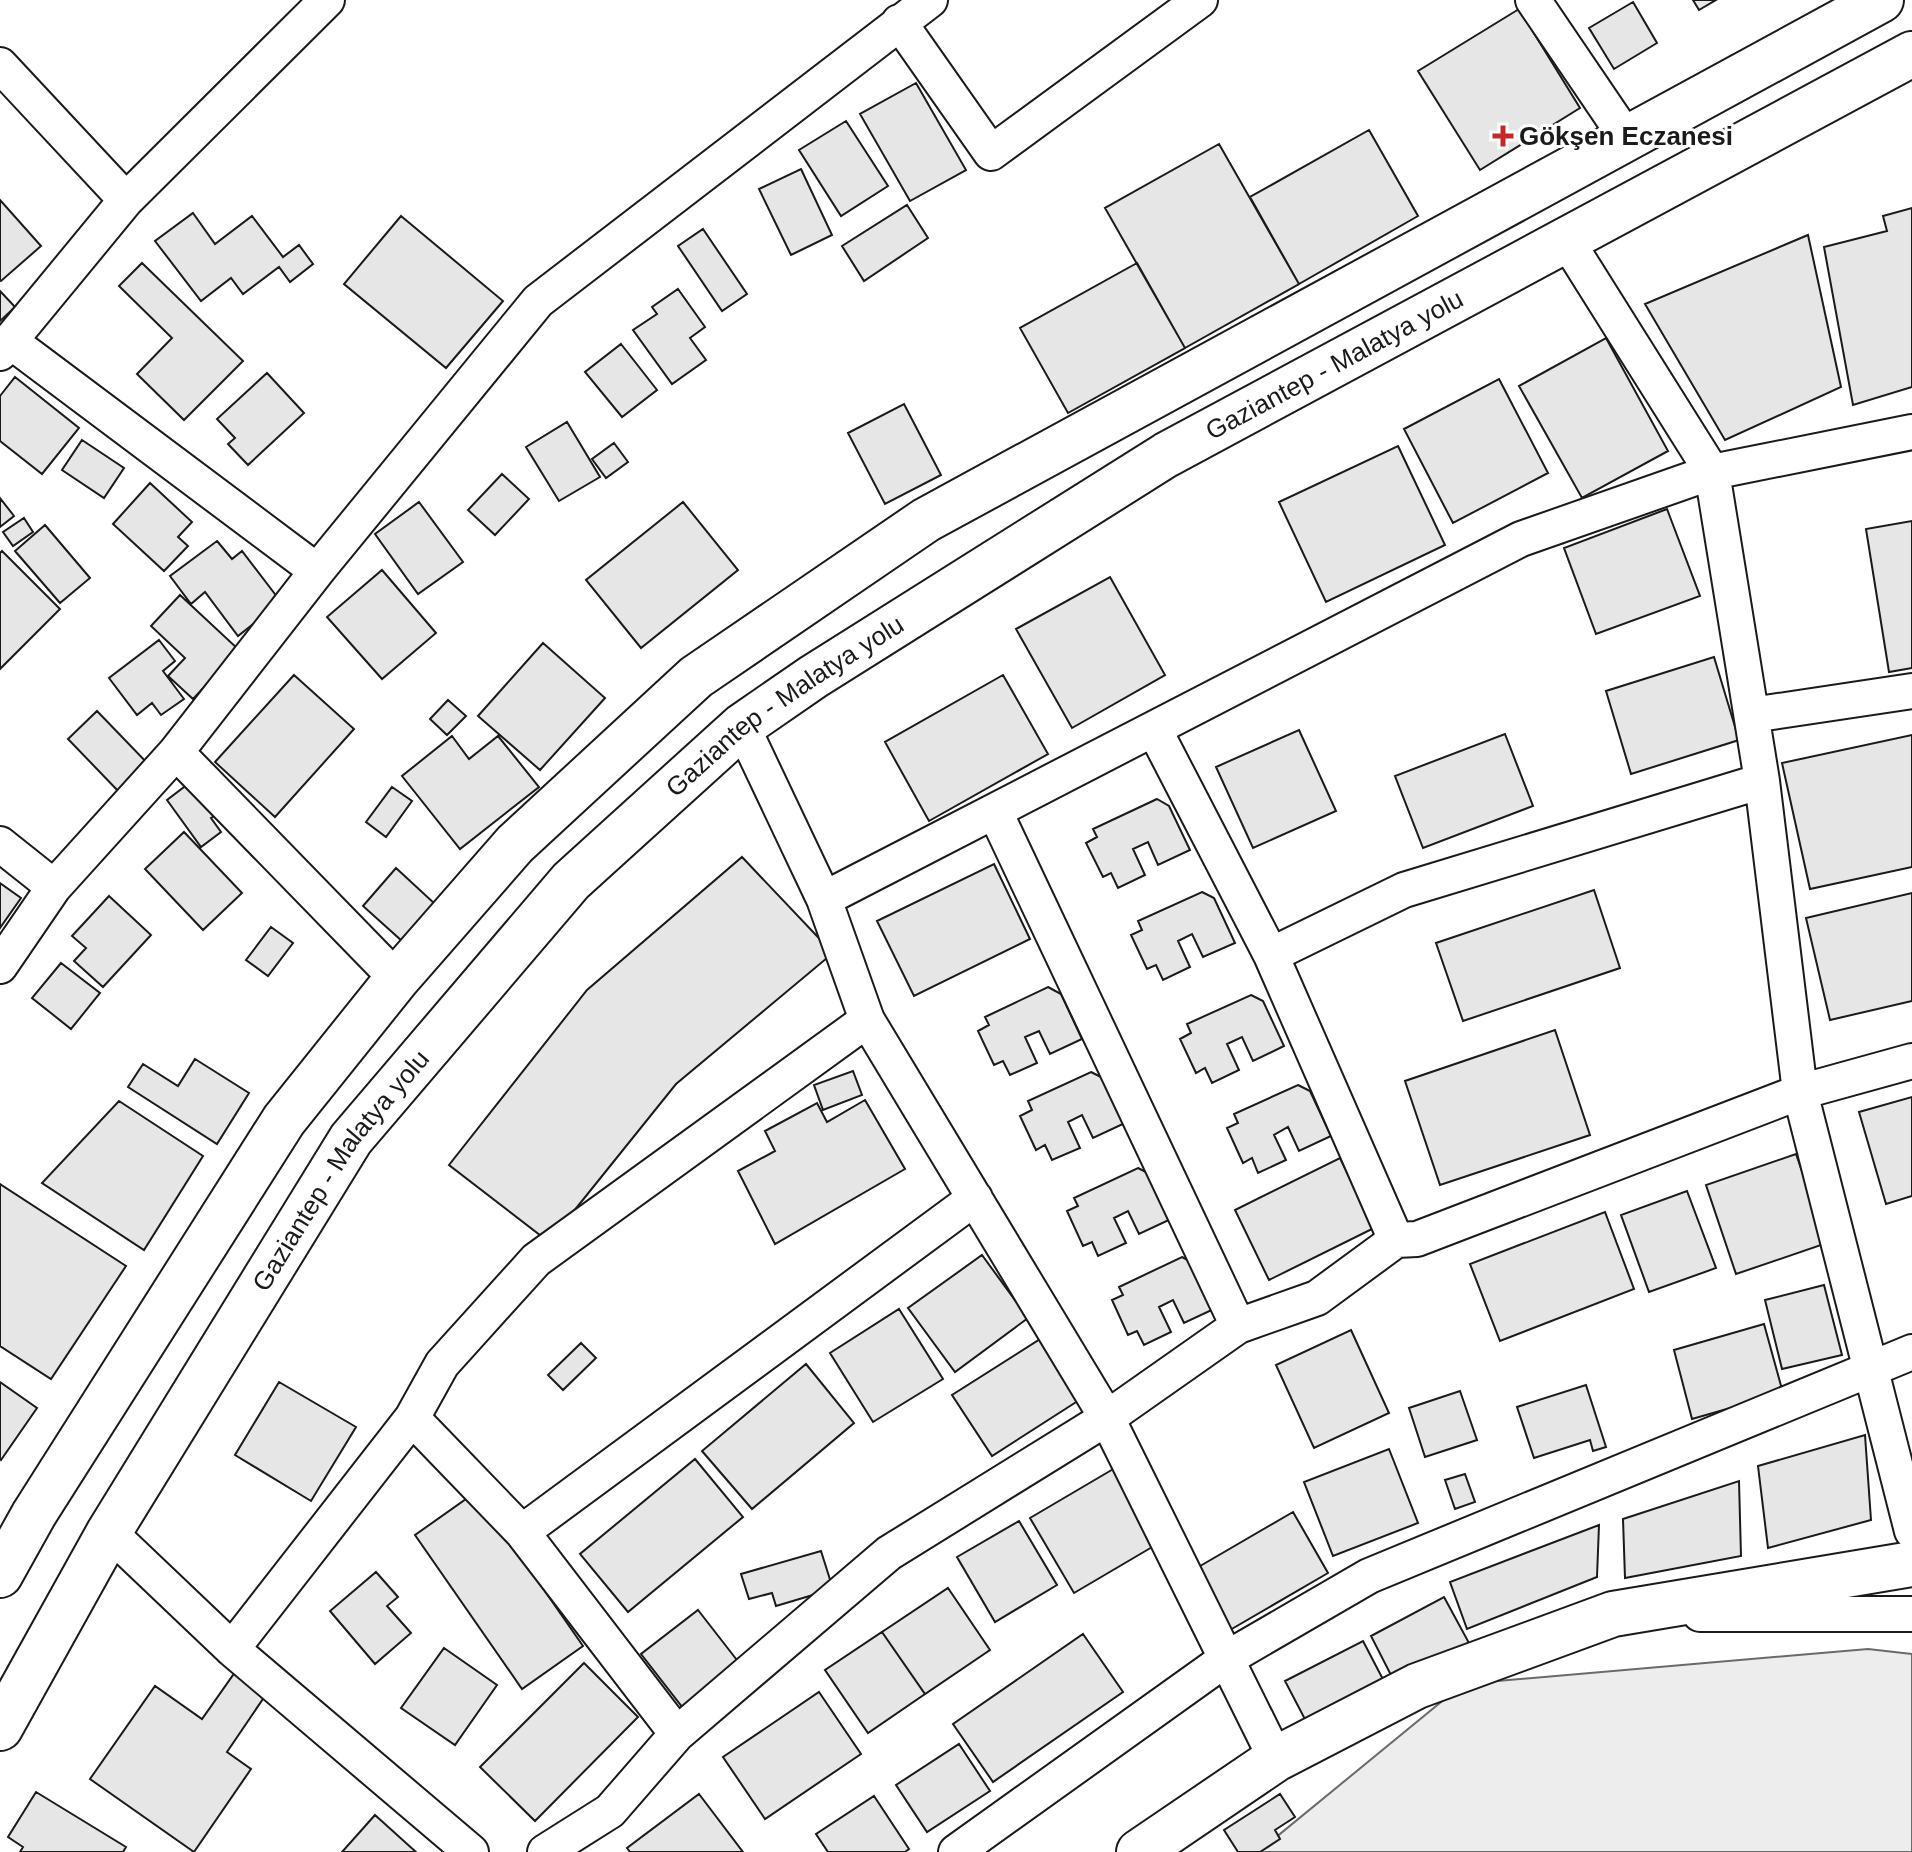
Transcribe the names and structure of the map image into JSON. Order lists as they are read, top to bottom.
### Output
{
  "streets": {
    "main road": ["Gaziantep - Malatya yolu"]
  },
  "places": {
    "health": ["Gökşen Eczanesi"]
  }
}
